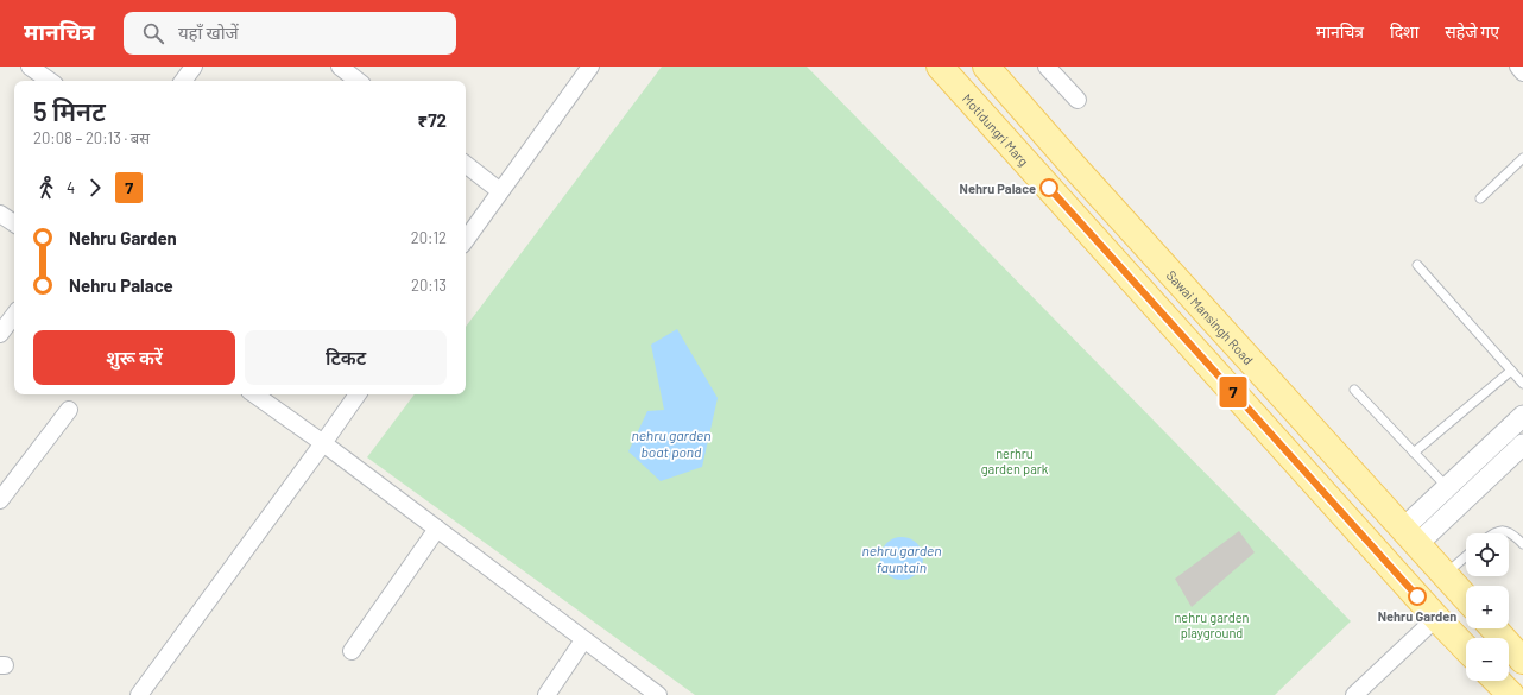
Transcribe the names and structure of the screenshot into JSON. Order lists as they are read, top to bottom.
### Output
{
  "streets": {
    "main road": ["Motidungri Marg", "Sawai Mansingh Road"]
  },
  "water": ["nehru garden boat pond", "nehru garden fauntain"],
  "parks": ["nerhru garden park", "nehru garden playground"],
  "places": ["Nehru Palace", "Nehru Garden"],
  "lines": ["bus line 7"],
  "page": {
    "header": "मानचित्र",
    "search": "यहाँ खोजें",
    "nav": ["मानचित्र", "दिशा", "सहेजे गए"],
    "on_map": "7",
    "heading": ["5 मिनट", "20:08 – 20:13 · बस", "₹72"],
    "legs": ["4", "7"],
    "list": [
      {
        "name": "Nehru Garden",
        "value": "20:12"
      },
      {
        "name": "Nehru Palace",
        "value": "20:13"
      }
    ],
    "buttons": ["शुरू करें", "टिकट"],
    "map_buttons": ["+", "−"]
  }
}
